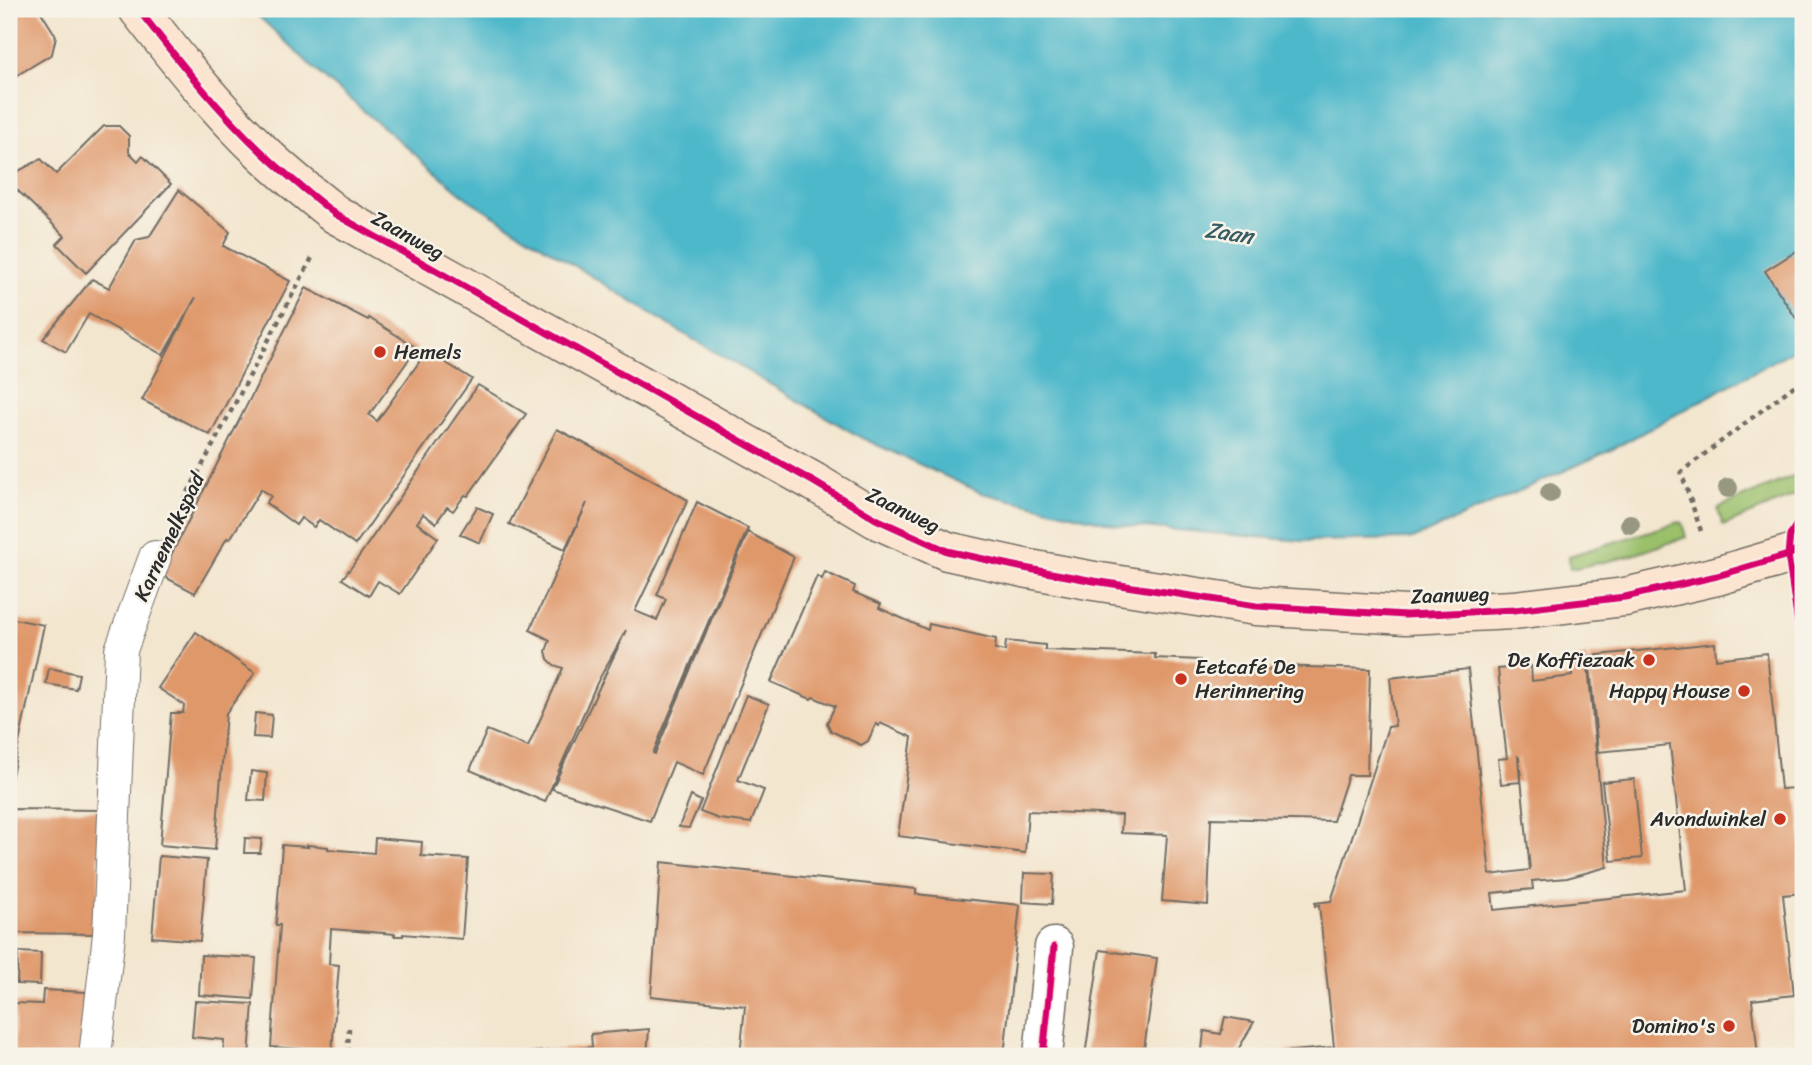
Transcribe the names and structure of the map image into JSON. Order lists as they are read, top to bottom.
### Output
{
  "streets": {
    "street": ["Zaanweg"],
    "lane": ["Karnemelkspad"]
  },
  "crossings": [
    ["Zaanweg", "Karnemelkspad"]
  ],
  "water": ["Zaan"],
  "places": [
    "Hemels",
    "De Koffiezaak",
    "Eetcafé De Herinnering",
    "Happy House",
    "Avondwinkel",
    "Domino's"
  ]
}
